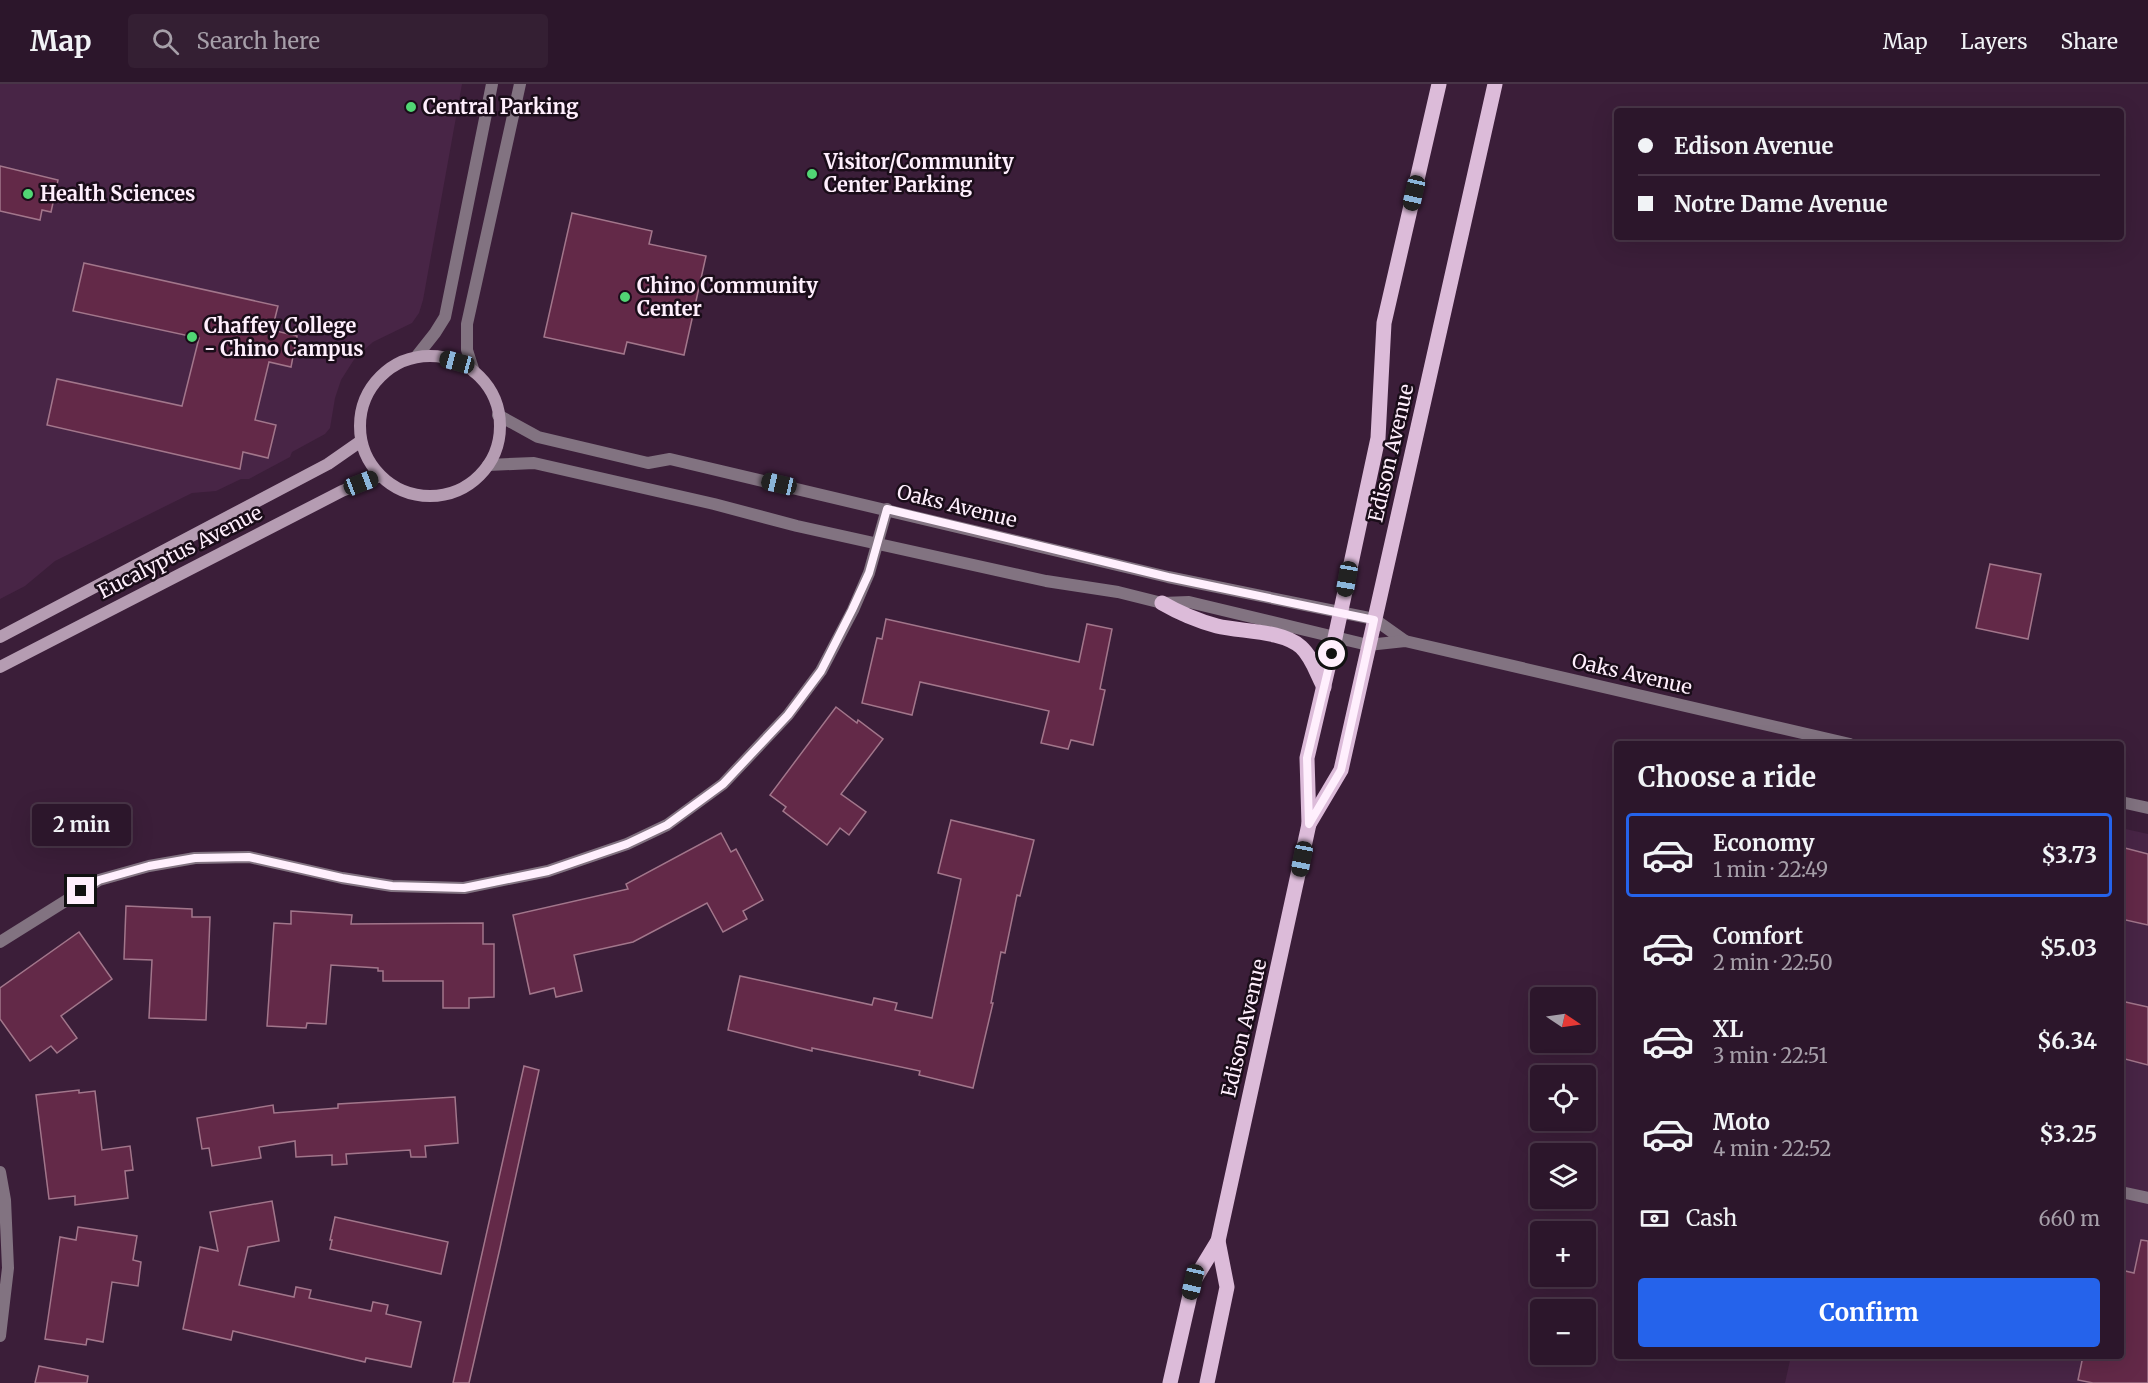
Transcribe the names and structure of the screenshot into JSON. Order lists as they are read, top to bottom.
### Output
{
  "streets": {
    "main road": ["Edison Avenue"],
    "street": ["Oaks Avenue", "Eucalyptus Avenue"]
  },
  "crossings": [
    ["Edison Avenue", "Oaks Avenue"],
    ["Oaks Avenue", "Eucalyptus Avenue"]
  ],
  "places": [
    "Central Parking",
    "Visitor/Community Center Parking",
    "Health Sciences",
    "Chino Community Center",
    "Chaffey College - Chino Campus"
  ],
  "north": "right",
  "page": {
    "header": "Map",
    "search": "Search here",
    "nav": ["Map", "Layers", "Share"],
    "banner": ["Edison Avenue", "Notre Dame Avenue"],
    "heading": "Choose a ride",
    "bubble": "2 min",
    "list": [
      {
        "name": "Economy",
        "note": "1 min · 22:49",
        "value": "$3.73"
      },
      {
        "name": "Comfort",
        "note": "2 min · 22:50",
        "value": "$5.03"
      },
      {
        "name": "XL",
        "note": "3 min · 22:51",
        "value": "$6.34"
      },
      {
        "name": "Moto",
        "note": "4 min · 22:52",
        "value": "$3.25"
      }
    ],
    "map_buttons": ["+", "−"],
    "pay": ["Cash", "660 m"],
    "buttons": "Confirm"
  }
}
